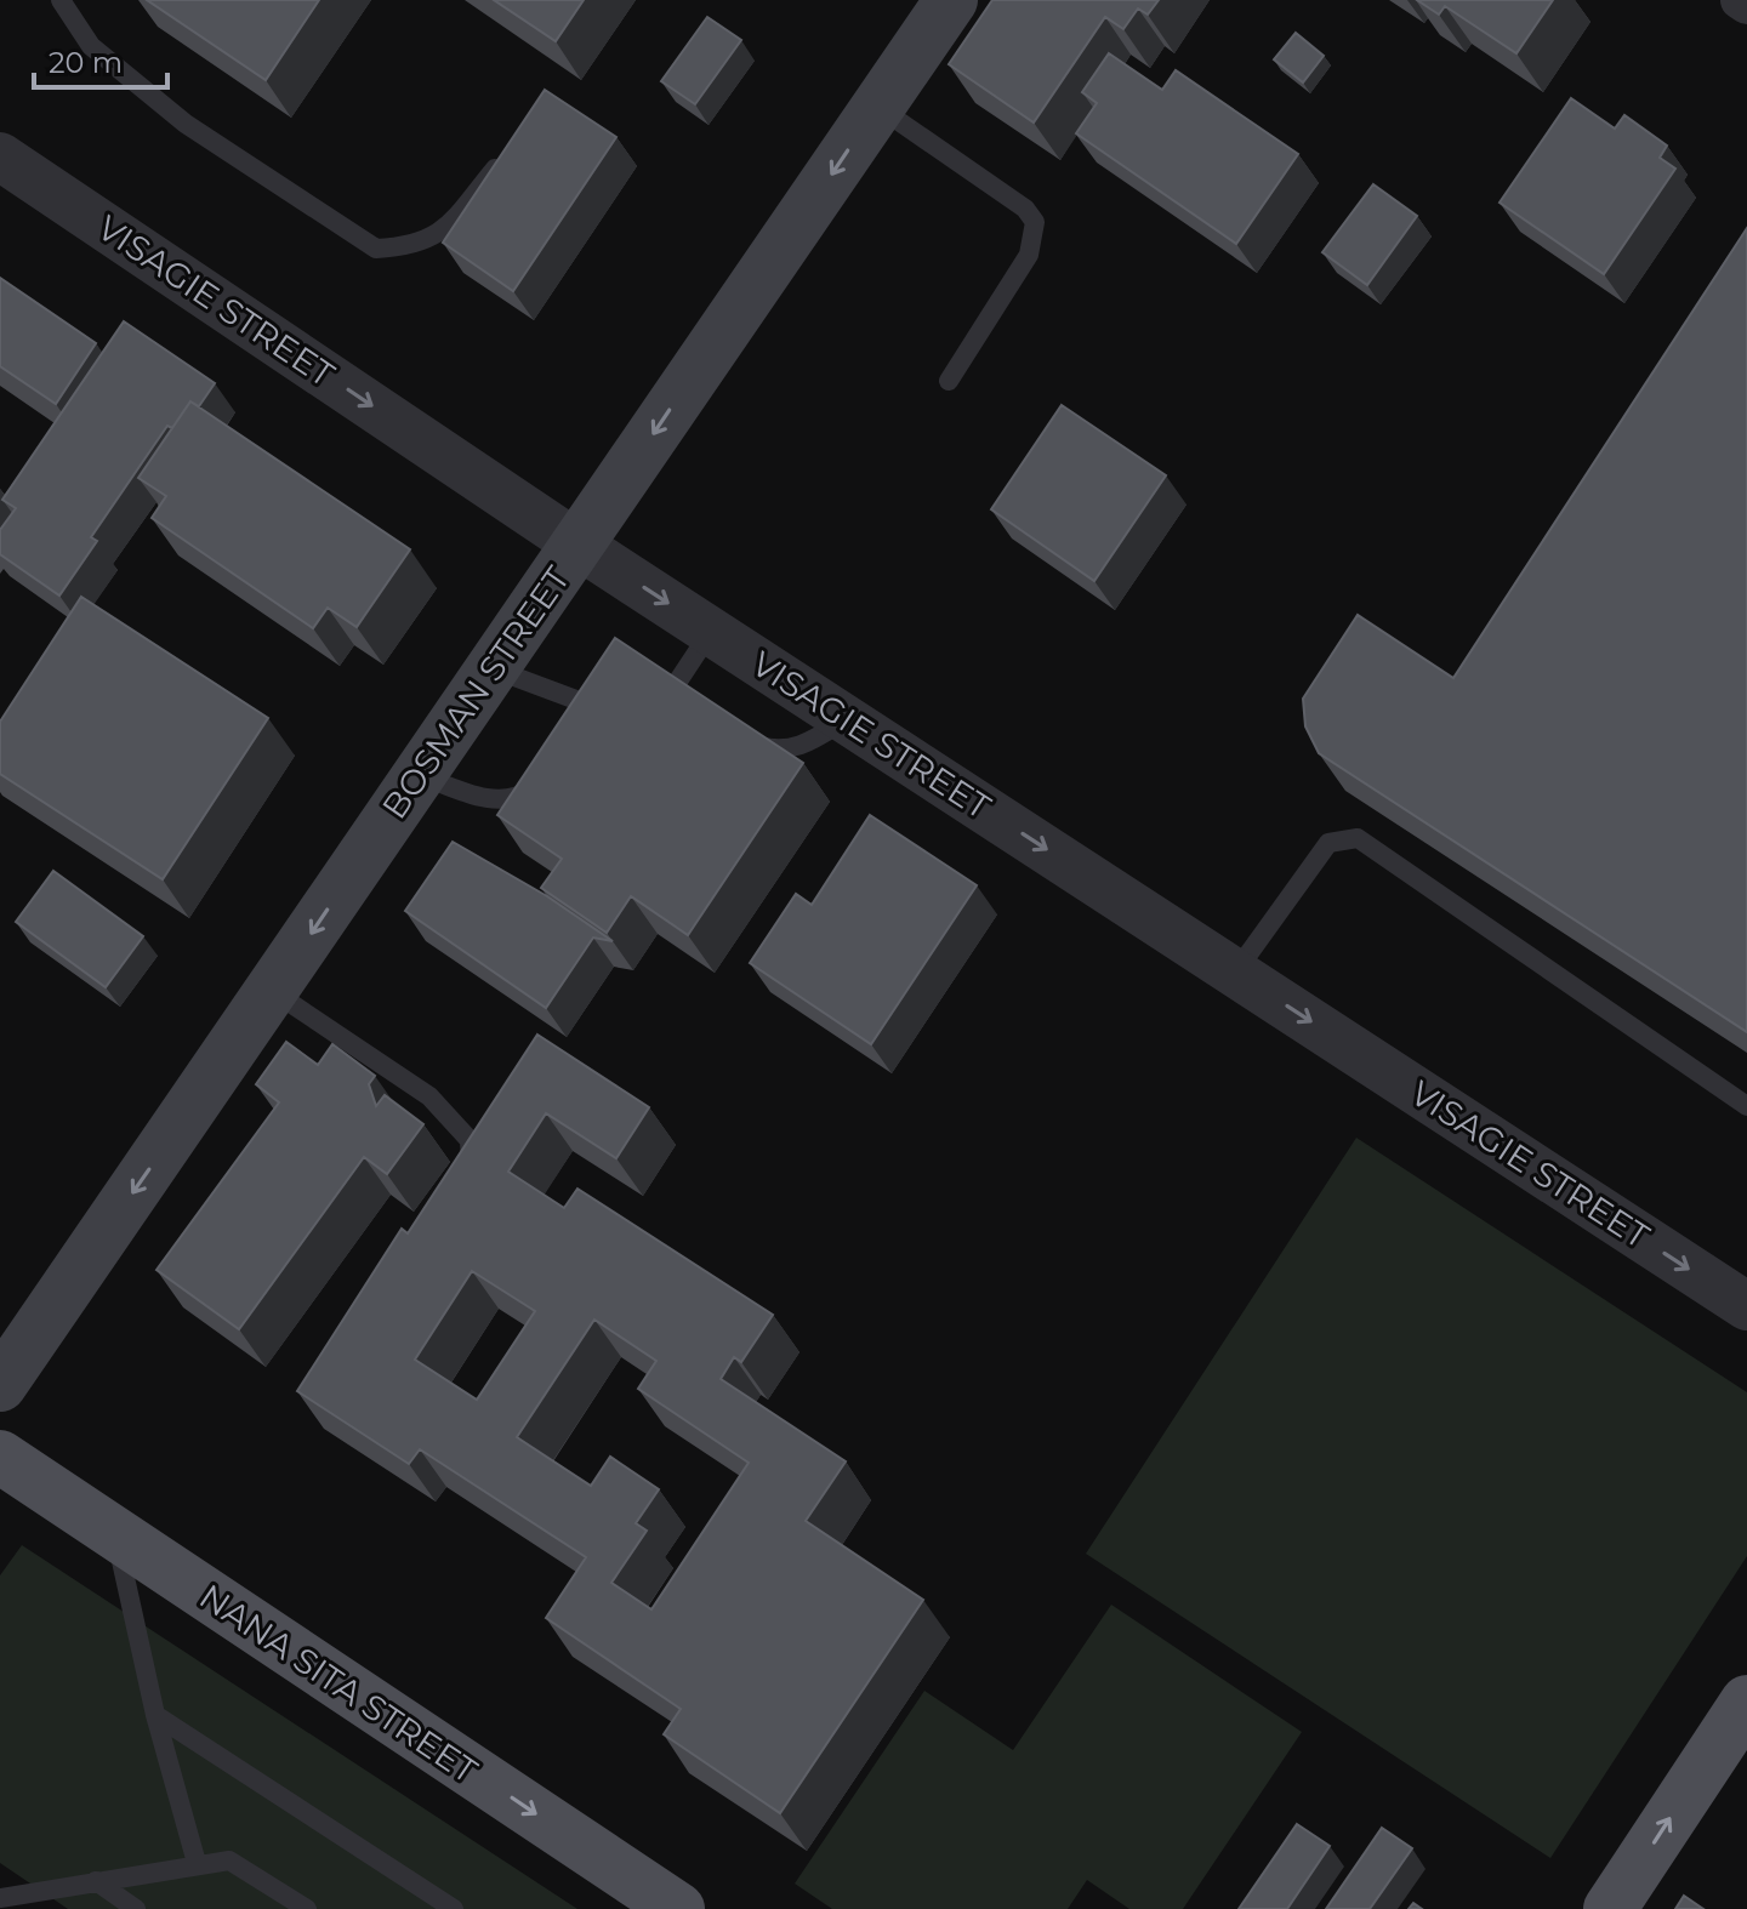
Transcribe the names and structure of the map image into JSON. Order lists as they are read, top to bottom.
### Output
{
  "streets": {
    "main road": ["BOSMAN STREET", "NANA SITA STREET"],
    "street": ["VISAGIE STREET"]
  },
  "crossings": [
    ["VISAGIE STREET", "BOSMAN STREET"]
  ],
  "one_way": ["VISAGIE STREET", "BOSMAN STREET", "NANA SITA STREET"],
  "scale_bar": "20 m"
}
